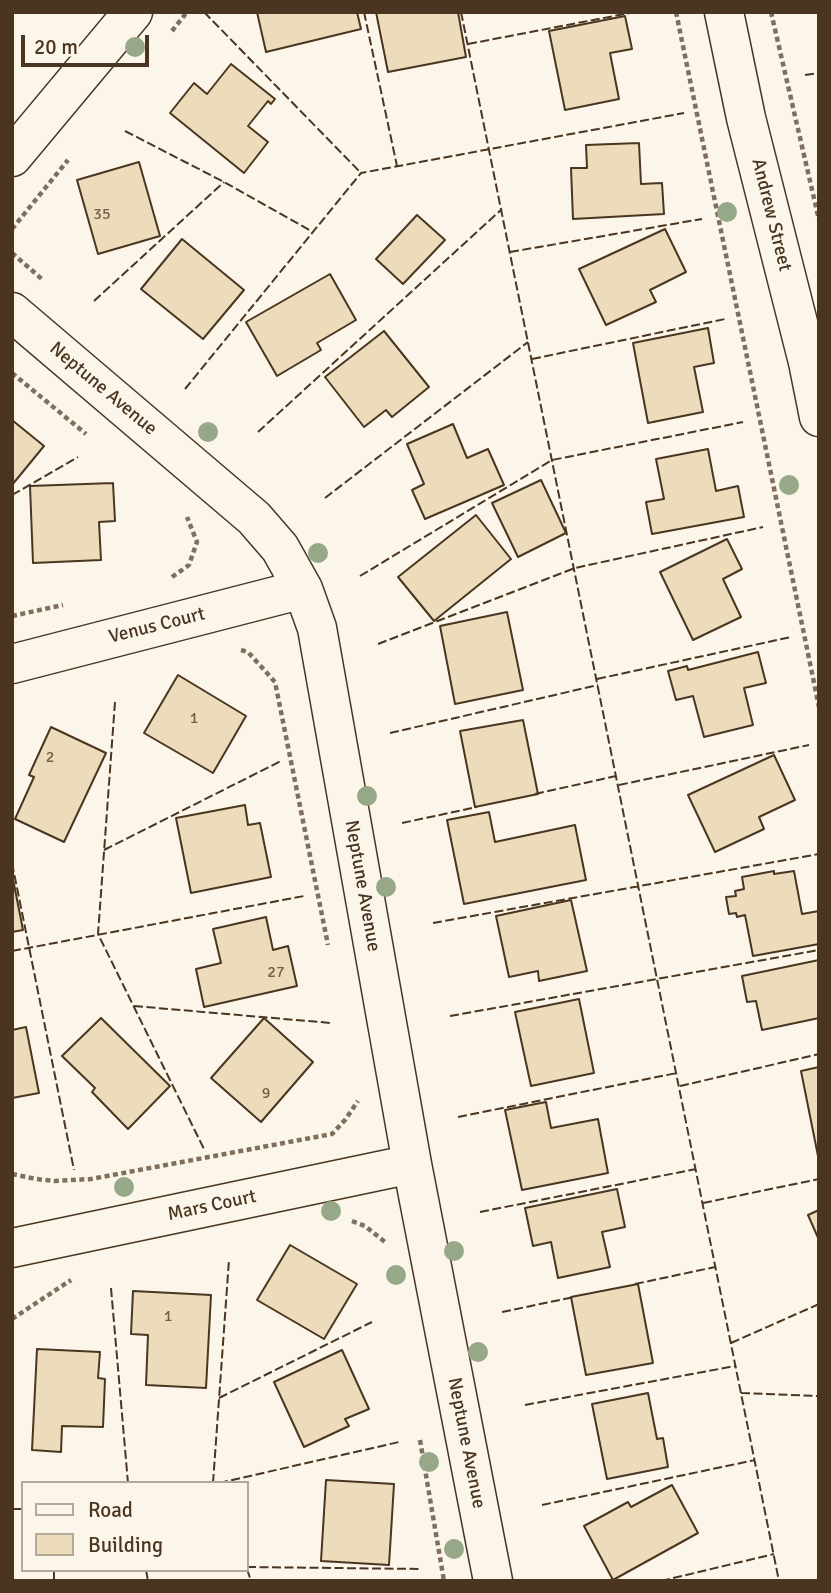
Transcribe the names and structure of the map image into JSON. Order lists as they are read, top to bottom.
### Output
{
  "streets": {
    "street": [
      "Andrew Street",
      "Neptune Avenue",
      "Venus Court",
      "Mars Court"
    ]
  },
  "crossings": [
    ["Neptune Avenue", "Venus Court"],
    ["Neptune Avenue", "Mars Court"]
  ],
  "house_numbers": [
    "35",
    "1",
    "2",
    "27",
    "9",
    "1"
  ],
  "legend": ["Road", "Building"],
  "scale_bar": "20 m"
}
